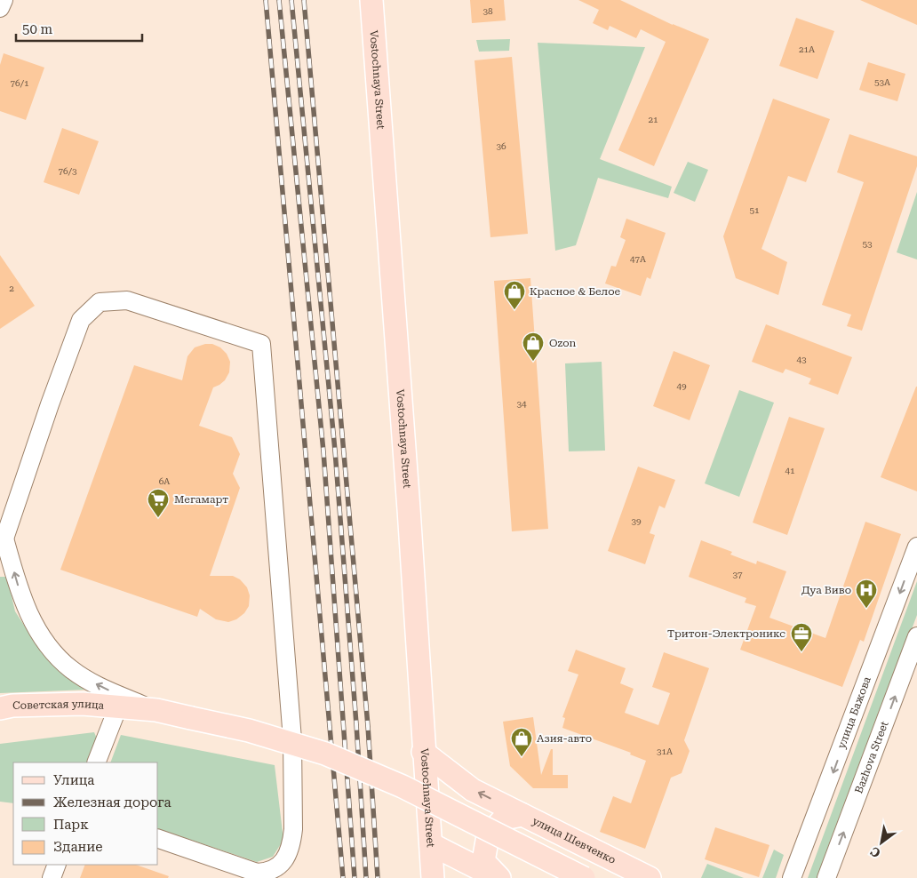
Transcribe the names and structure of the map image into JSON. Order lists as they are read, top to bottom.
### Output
{
  "streets": {
    "main road": ["Vostochnaya Street", "Советская улица", "улица Шевченко"],
    "street": ["улица Бажова", "Bazhova Street"]
  },
  "crossings": [
    ["Vostochnaya Street", "улица Шевченко"]
  ],
  "one_way": ["улица Бажова", "Bazhova Street"],
  "places": {
    "shop": ["Красное & Белое", "Ozon", "Азия-авто"],
    "supermarket": ["Мегамарт"],
    "hospital": ["Дуа Виво"],
    "office": ["Тритон-Электроникс"]
  },
  "house_numbers": [
    "38",
    "21А",
    "53А",
    "76/1",
    "21",
    "36",
    "76/3",
    "51",
    "53",
    "47А",
    "2",
    "43",
    "49",
    "34",
    "41",
    "6А",
    "39",
    "37",
    "31А"
  ],
  "legend": [
    "Улица",
    "Железная дорога",
    "Парк",
    "Здание"
  ],
  "scale_bar": "50 m",
  "north": "bottom left"
}
